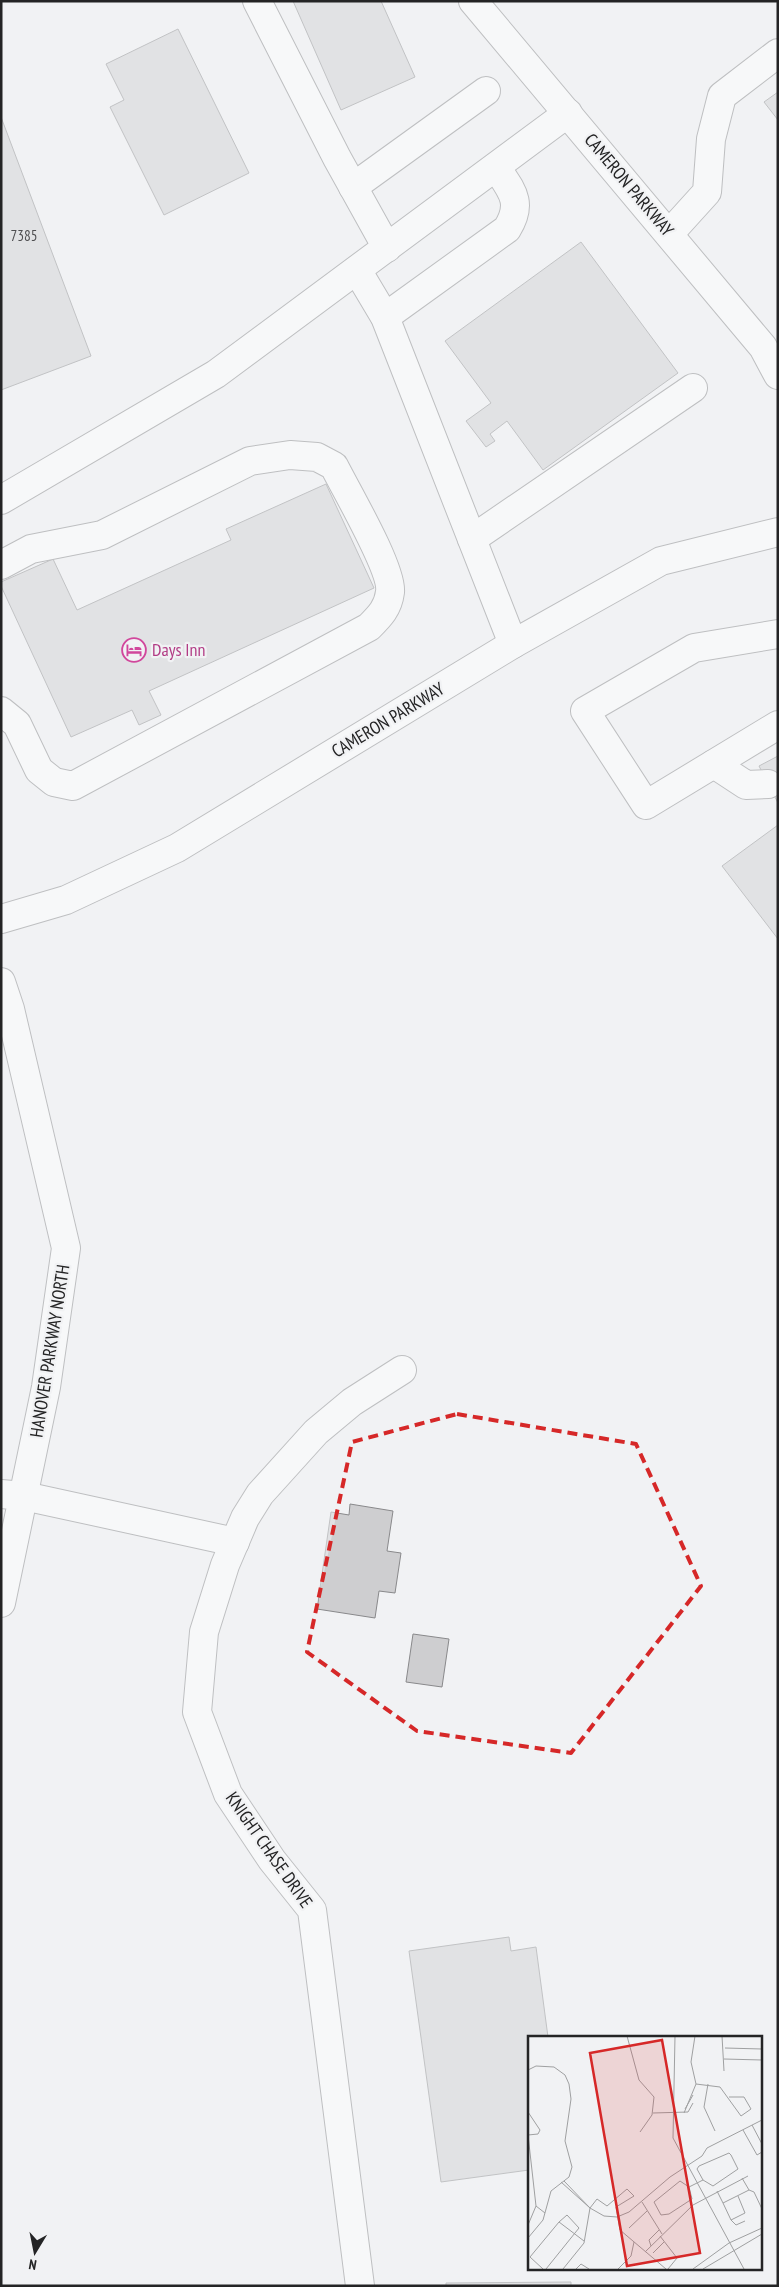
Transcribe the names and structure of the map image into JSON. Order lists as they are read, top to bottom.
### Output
{
  "streets": {
    "street": ["CAMERON PARKWAY", "HANOVER PARKWAY NORTH", "KNIGHT CHASE DRIVE"]
  },
  "places": {
    "hotel": ["Days Inn"]
  },
  "house_numbers": ["7385"],
  "north": "bottom"
}
